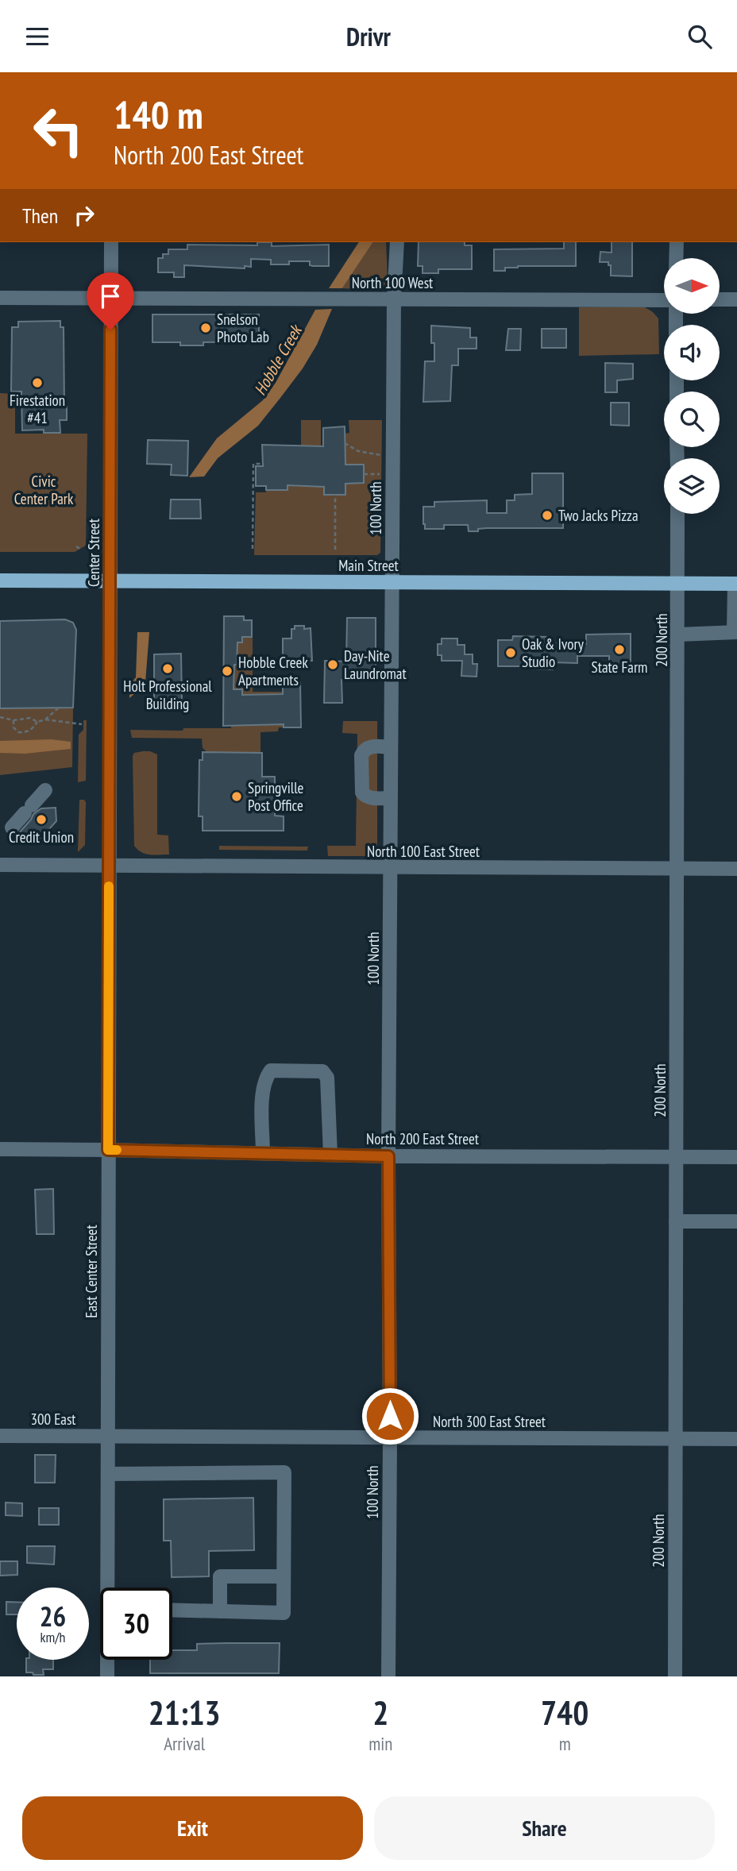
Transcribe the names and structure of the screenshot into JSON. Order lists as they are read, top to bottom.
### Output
{
  "streets": {
    "main road": ["Main Street"],
    "street": [
      "North 100 West",
      "100 North",
      "Center Street",
      "200 North",
      "North 100 East Street",
      "North 200 East Street",
      "East Center Street",
      "300 East",
      "North 300 East Street"
    ]
  },
  "crossings": [
    ["North 100 West", "100 North"],
    ["North 100 West", "Center Street"],
    ["100 North", "Main Street"],
    ["100 North", "North 100 East Street"],
    ["100 North", "North 200 East Street"],
    ["100 North", "North 300 East Street"],
    ["Center Street", "Main Street"],
    ["Center Street", "North 100 East Street"],
    ["Center Street", "East Center Street"],
    ["Main Street", "200 North"],
    ["200 North", "North 100 East Street"],
    ["200 North", "North 200 East Street"],
    ["200 North", "North 300 East Street"],
    ["North 100 East Street", "East Center Street"],
    ["North 200 East Street", "East Center Street"],
    ["East Center Street", "300 East"],
    ["East Center Street", "North 300 East Street"],
    ["300 East", "North 300 East Street"]
  ],
  "water": ["Hobble Creek"],
  "parks": ["Civic Center Park"],
  "places": [
    "Snelson Photo Lab",
    "Firestation #41",
    "Two Jacks Pizza",
    "State Farm",
    "Oak & Ivory Studio",
    "Day-Nite Laundromat",
    "Holt Professional Building",
    "Hobble Creek Apartments",
    "Springville Post Office",
    "Credit Union"
  ],
  "north": "right",
  "page": {
    "header": "Drivr",
    "turn": ["140 m", "North 200 East Street"],
    "then": "Then",
    "speed": "26 km/h",
    "limit": "30",
    "eta": [
      "21:13",
      "Arrival",
      "2",
      "min",
      "740",
      "m"
    ],
    "buttons": ["Exit", "Share"]
  }
}
